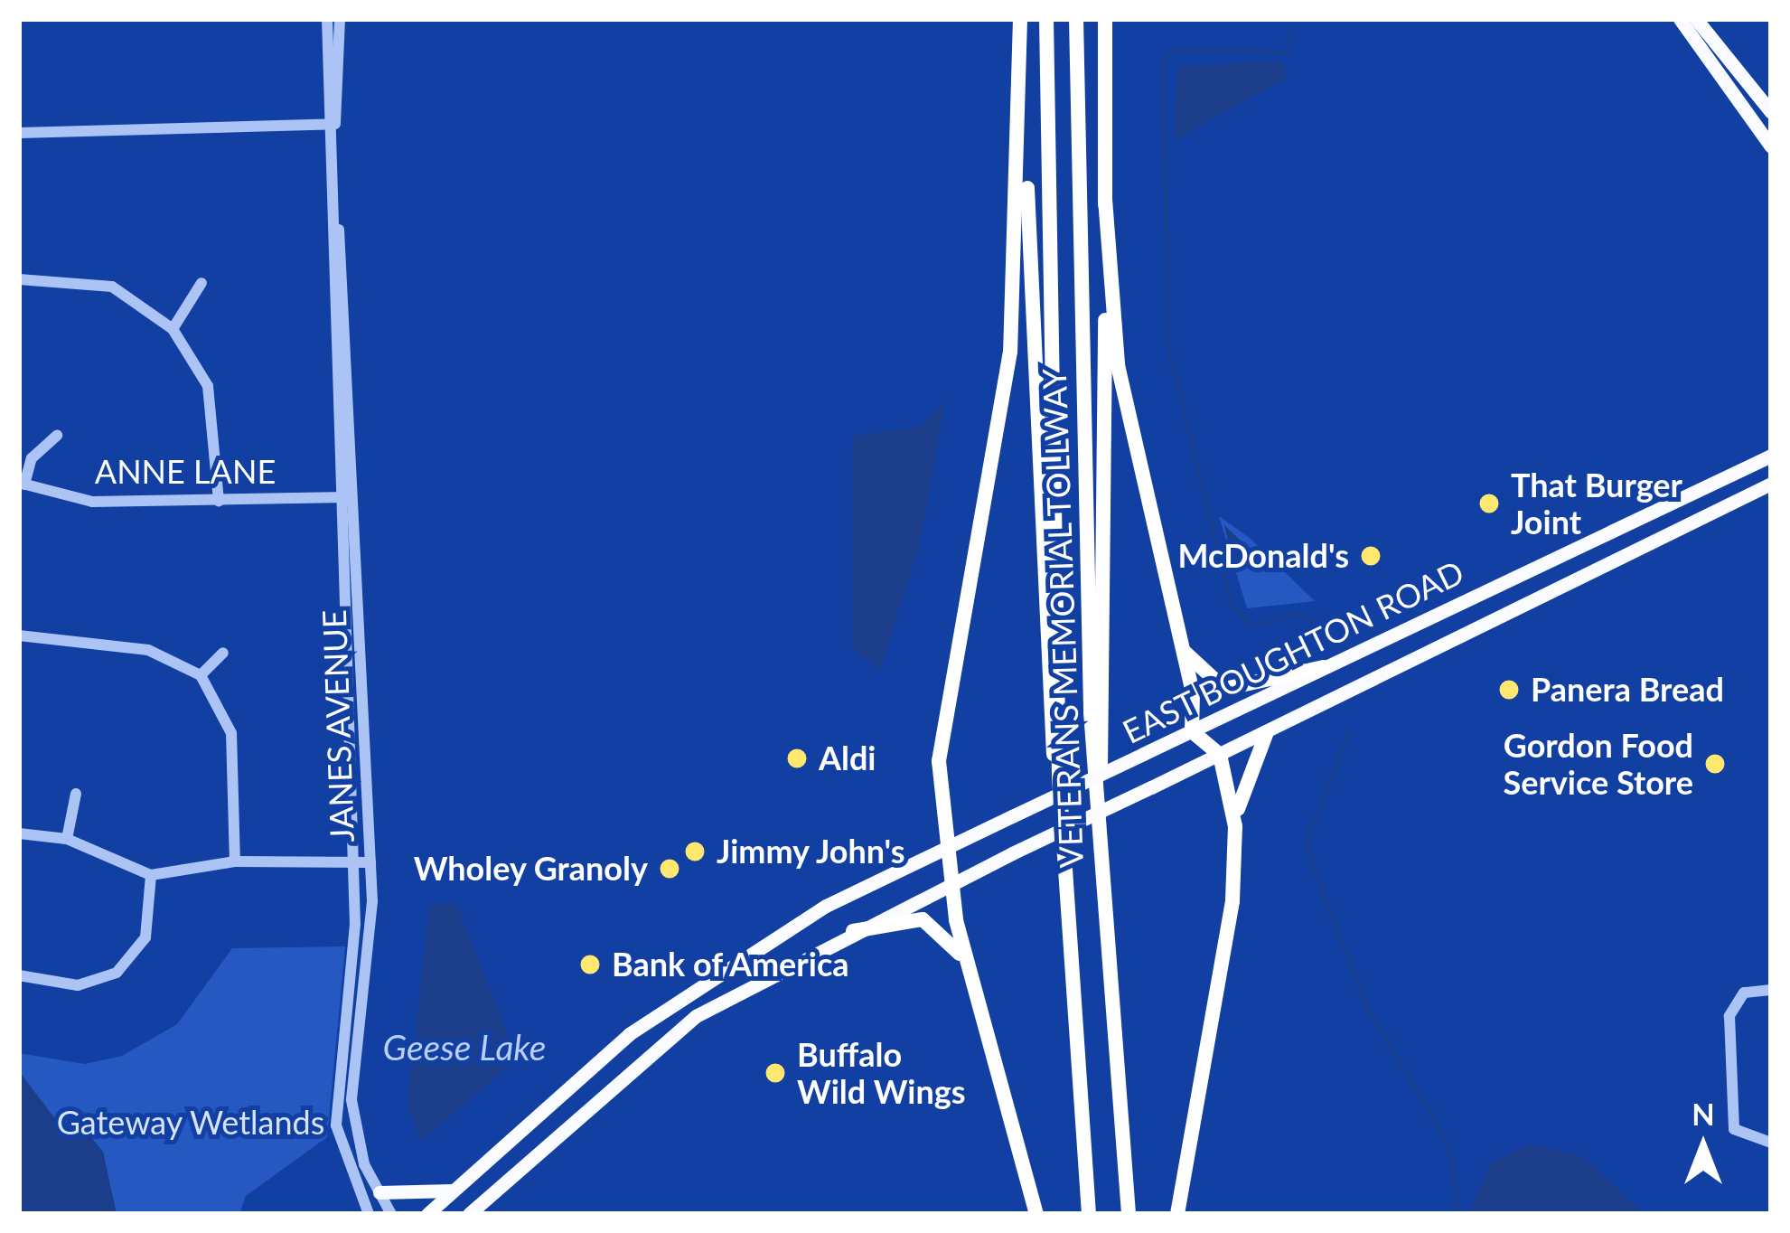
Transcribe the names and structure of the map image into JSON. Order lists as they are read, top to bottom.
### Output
{
  "streets": {
    "highway": ["VETERANS MEMORIAL TOLLWAY"],
    "main road": ["EAST BOUGHTON ROAD"],
    "street": ["ANNE LANE", "JANES AVENUE"]
  },
  "crossings": [
    ["ANNE LANE", "JANES AVENUE"]
  ],
  "water": ["Geese Lake"],
  "parks": ["Gateway Wetlands"],
  "places": [
    "That Burger Joint",
    "McDonald's",
    "Panera Bread",
    "Aldi",
    "Gordon Food Service Store",
    "Jimmy John's",
    "Wholey Granoly",
    "Bank of America",
    "Buffalo Wild Wings"
  ],
  "north": "top"
}
